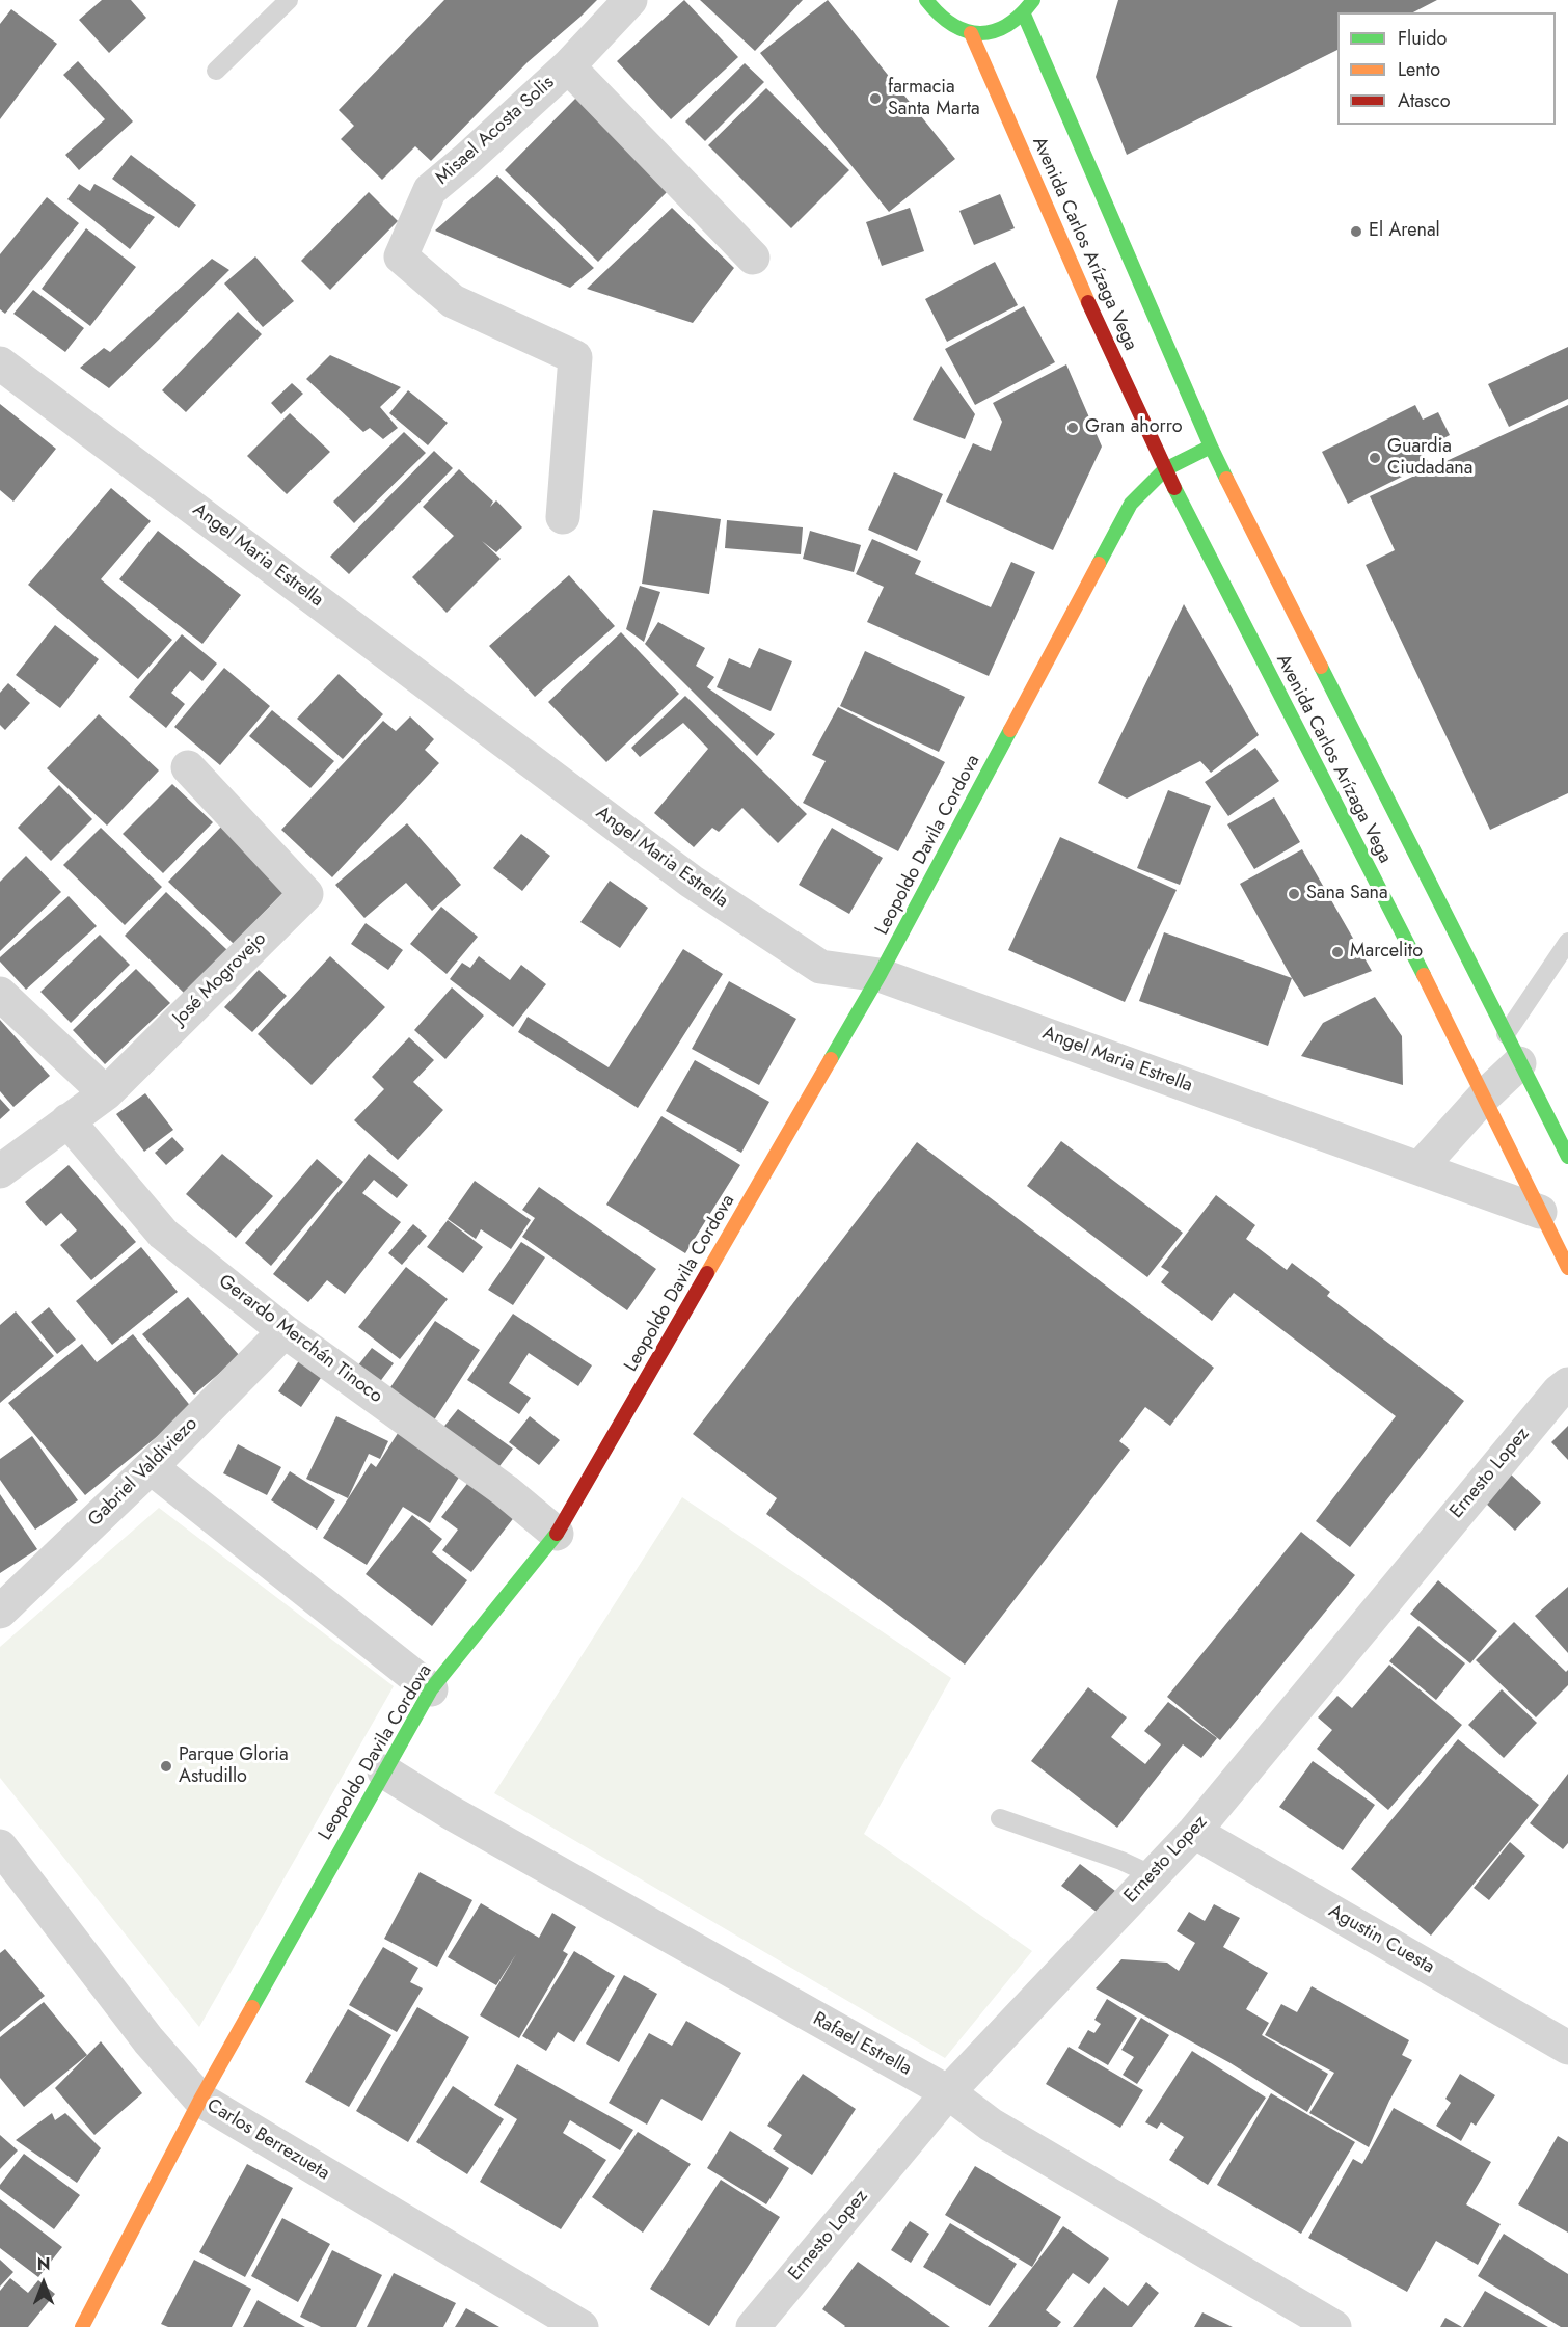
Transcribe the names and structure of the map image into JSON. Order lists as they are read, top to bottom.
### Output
{
  "streets": {
    "street": [
      "Misael Acosta Solis",
      "Avenida Carlos Arízaga Vega",
      "Angel Maria Estrella",
      "Leopoldo Davila Cordova",
      "José Mogrovejo",
      "Gerardo Merchán Tinoco",
      "Gabriel Valdiviezo",
      "Ernesto Lopez",
      "Agustin Cuesta",
      "Rafael Estrella",
      "Carlos Berrezueta"
    ]
  },
  "crossings": [
    ["Avenida Carlos Arízaga Vega", "Angel Maria Estrella"],
    ["Avenida Carlos Arízaga Vega", "Leopoldo Davila Cordova"],
    ["Angel Maria Estrella", "Leopoldo Davila Cordova"],
    ["Leopoldo Davila Cordova", "Gerardo Merchán Tinoco"],
    ["Leopoldo Davila Cordova", "Rafael Estrella"],
    ["Leopoldo Davila Cordova", "Carlos Berrezueta"],
    ["José Mogrovejo", "Gerardo Merchán Tinoco"],
    ["Gerardo Merchán Tinoco", "Gabriel Valdiviezo"],
    ["Ernesto Lopez", "Agustin Cuesta"],
    ["Ernesto Lopez", "Rafael Estrella"]
  ],
  "places": [
    "farmacia Santa Marta",
    "El Arenal",
    "Gran ahorro",
    "Guardia Ciudadana",
    "Sana Sana",
    "Marcelito",
    "Parque Gloria Astudillo"
  ],
  "legend": ["Fluido", "Lento", "Atasco"],
  "north": "top"
}
